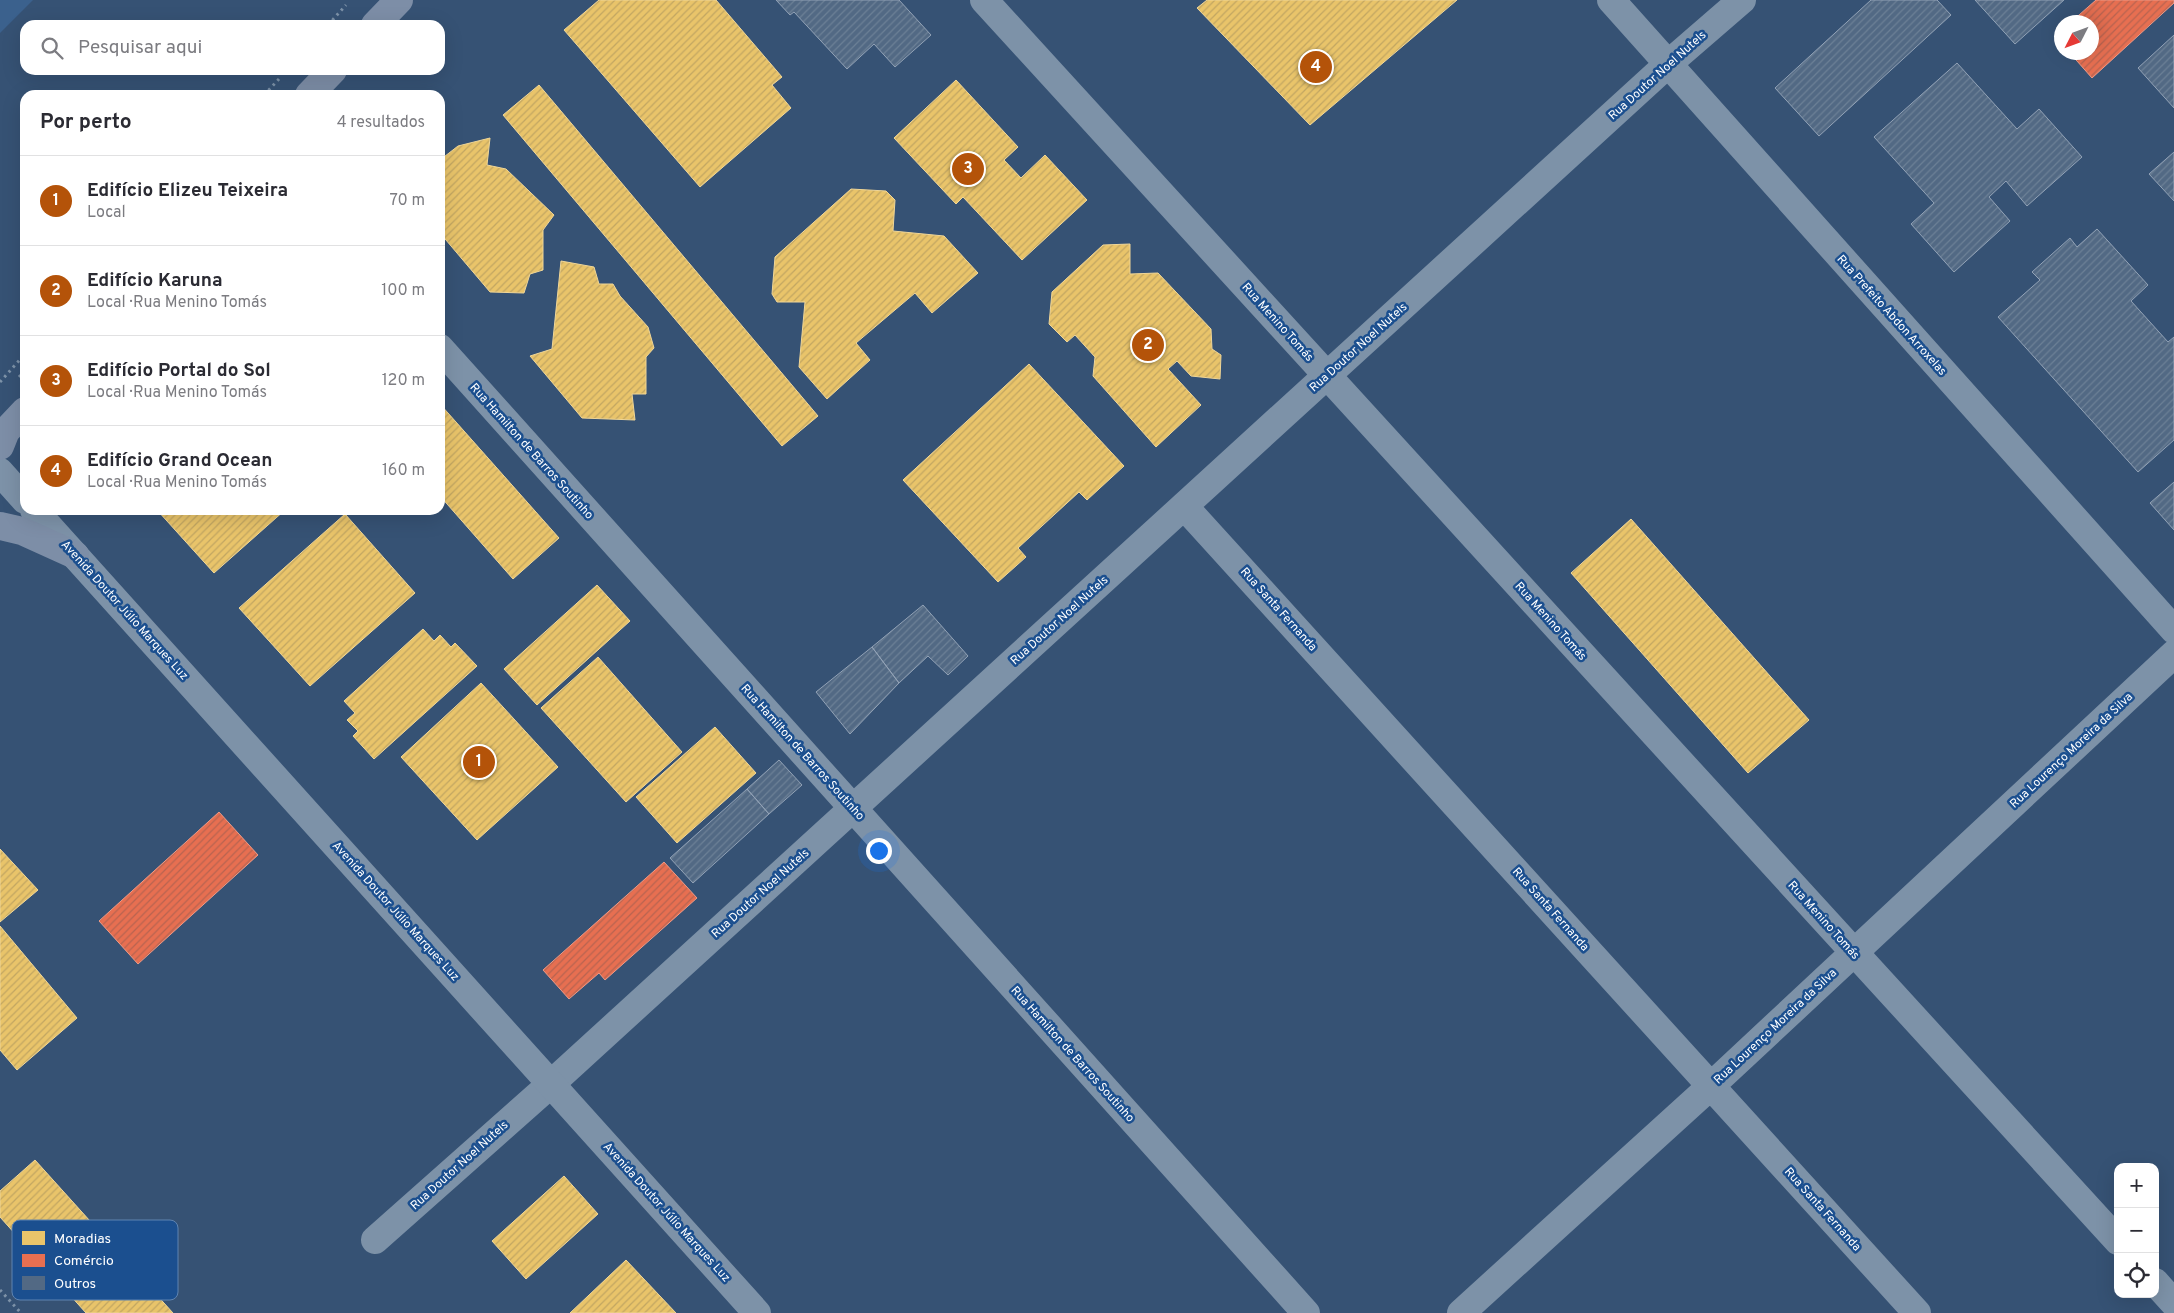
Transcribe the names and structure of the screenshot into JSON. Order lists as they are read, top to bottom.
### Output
{
  "streets": {
    "street": [
      "Rua Doutor Noel Nutels",
      "Rua Prefeito Abdon Arroxelas",
      "Rua Menino Tomás",
      "Rua Hamilton de Barros Soutinho",
      "Rua Santa Fernanda",
      "Avenida Doutor Júlio Marques Luz",
      "Rua Lourenço Moreira da Silva"
    ]
  },
  "crossings": [
    ["Rua Doutor Noel Nutels", "Rua Prefeito Abdon Arroxelas"],
    ["Rua Doutor Noel Nutels", "Rua Menino Tomás"],
    ["Rua Doutor Noel Nutels", "Rua Hamilton de Barros Soutinho"],
    ["Rua Doutor Noel Nutels", "Rua Santa Fernanda"],
    ["Rua Doutor Noel Nutels", "Avenida Doutor Júlio Marques Luz"],
    ["Rua Menino Tomás", "Rua Lourenço Moreira da Silva"],
    ["Rua Santa Fernanda", "Rua Lourenço Moreira da Silva"]
  ],
  "legend": ["Moradias", "Comércio", "Outros"],
  "north": "bottom left",
  "page": {
    "search": "Pesquisar aqui",
    "pins": [
      "4",
      "3",
      "2",
      "1"
    ],
    "heading": ["Por perto", "4 resultados"],
    "list": [
      {
        "mark": "1",
        "name": "Edifício Elizeu Teixeira",
        "note": "Local",
        "value": "70 m"
      },
      {
        "mark": "2",
        "name": "Edifício Karuna",
        "note": "Local · Rua Menino Tomás",
        "value": "100 m"
      },
      {
        "mark": "3",
        "name": "Edifício Portal do Sol",
        "note": "Local · Rua Menino Tomás",
        "value": "120 m"
      },
      {
        "mark": "4",
        "name": "Edifício Grand Ocean",
        "note": "Local · Rua Menino Tomás",
        "value": "160 m"
      }
    ],
    "map_buttons": ["+", "−"]
  }
}
